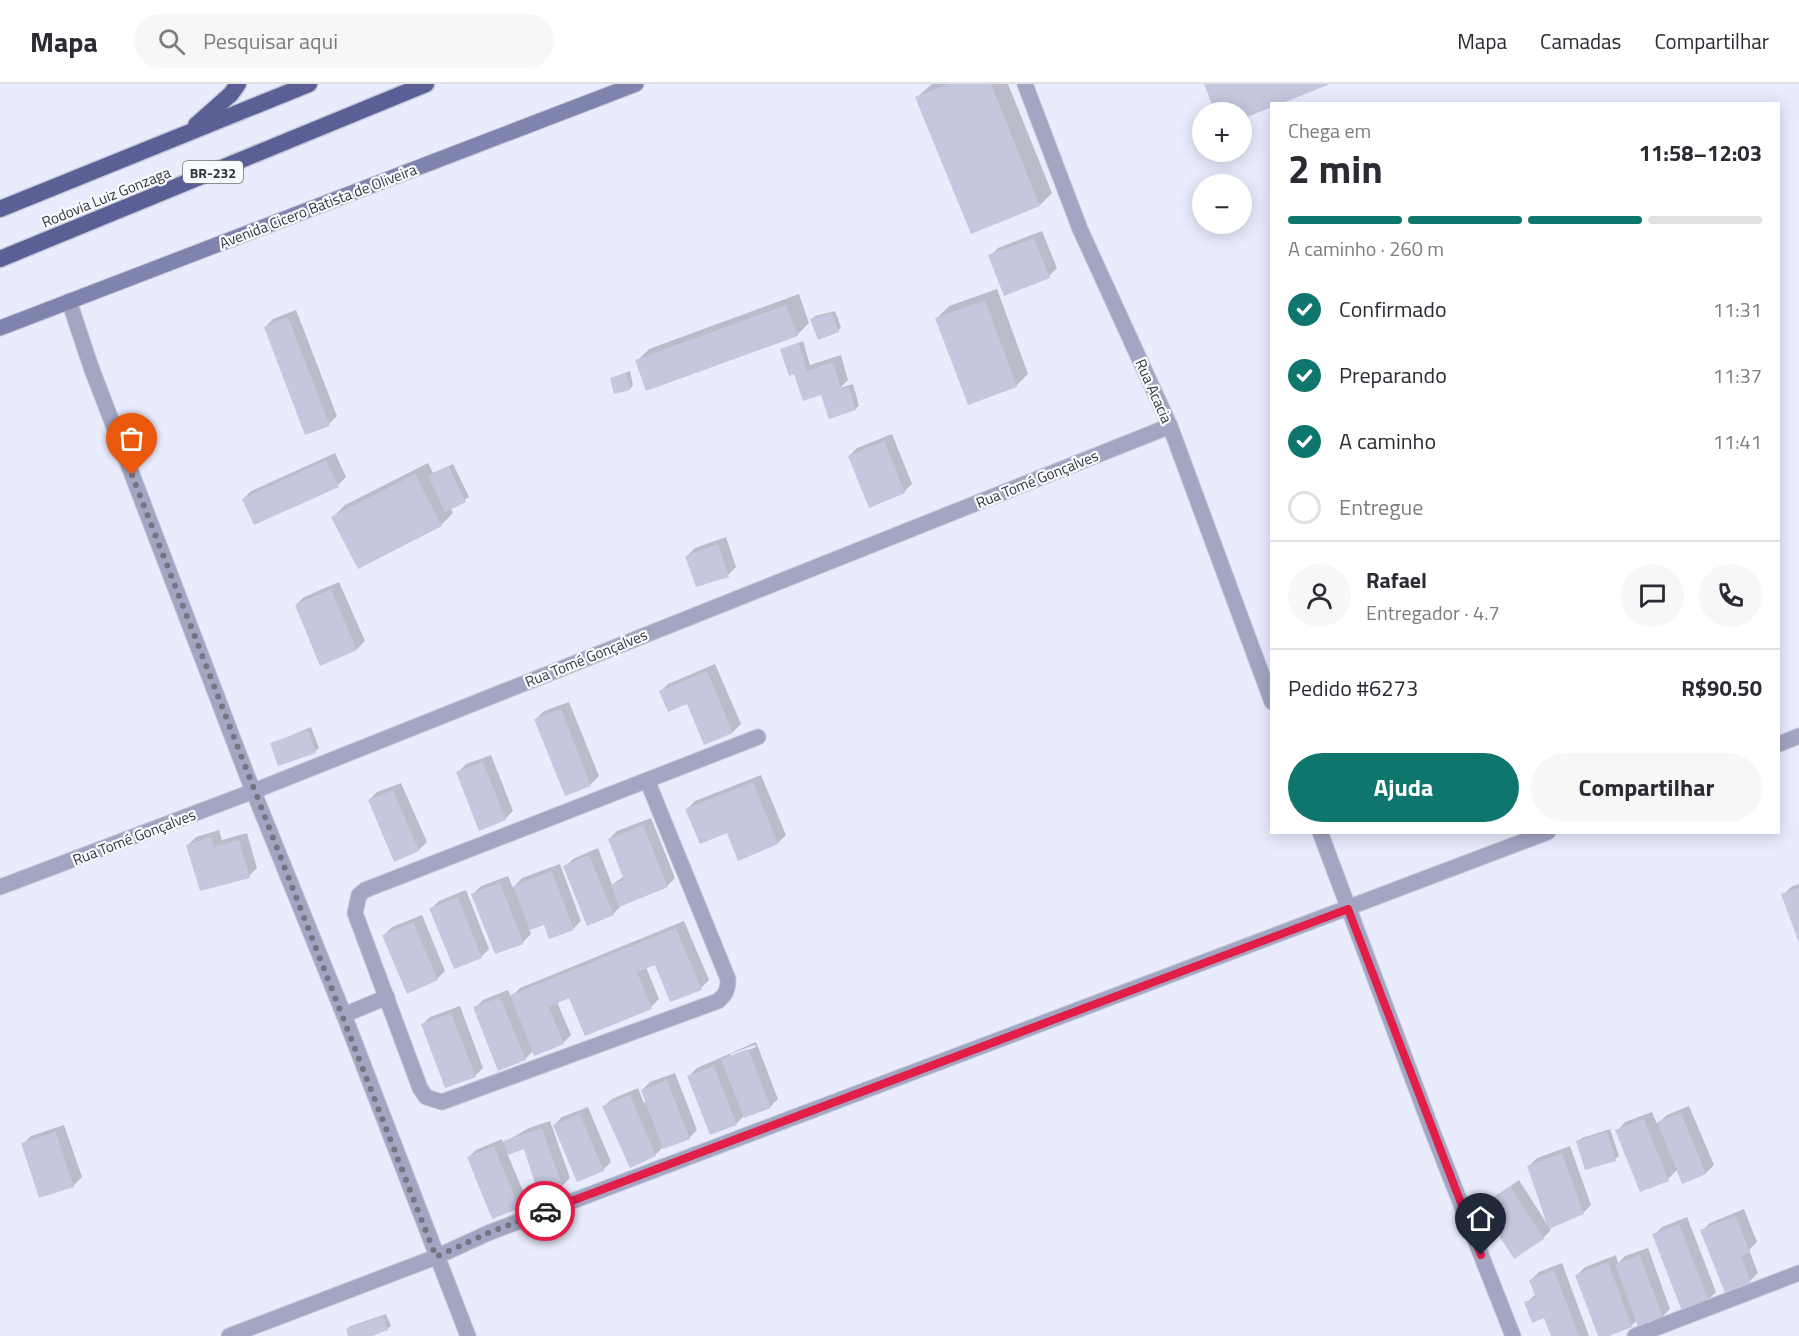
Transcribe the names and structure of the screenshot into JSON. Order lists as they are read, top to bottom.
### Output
{
  "streets": {
    "highway": ["BR-232", "Rodovia Luiz Gonzaga"],
    "main road": ["Avenida Cicero Batista de Oliveira"],
    "street": ["Rua Acacia", "Rua Tomé Gonçalves"]
  },
  "crossings": [
    ["Rua Acacia", "Rua Tomé Gonçalves"]
  ],
  "page": {
    "header": "Mapa",
    "search": "Pesquisar aqui",
    "nav": ["Mapa", "Camadas", "Compartilhar"],
    "map_buttons": ["+", "−"],
    "heading": ["2 min", "Chega em", "11:58–12:03"],
    "panel": [
      "Rafael",
      "Entregador · 4.7",
      "Pedido #6273",
      "R$90.50"
    ],
    "bar": "A caminho · 260 m",
    "list": [
      ["Confirmado", "11:31"],
      ["Preparando", "11:37"],
      ["A caminho", "11:41"],
      "Entregue"
    ],
    "buttons": ["Ajuda", "Compartilhar"]
  }
}
